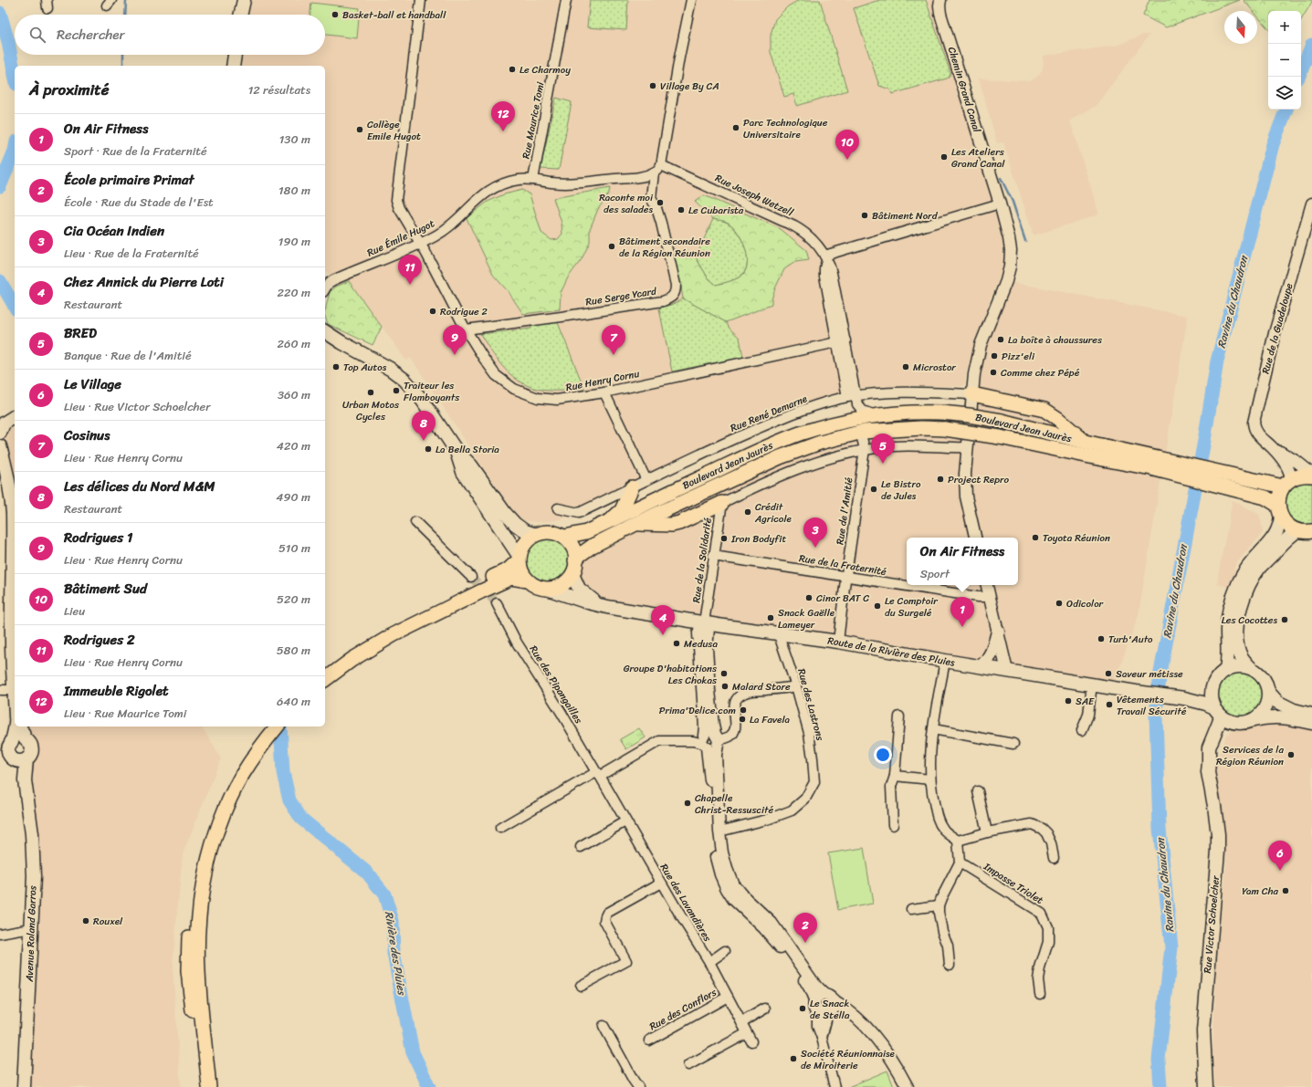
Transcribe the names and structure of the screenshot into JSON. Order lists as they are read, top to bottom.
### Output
{
  "streets": {
    "main road": [
      "Boulevard Jean Jaurès",
      "Route de la Rivière des Pluies",
      "Rue Victor Schoelcher",
      "Avenue Roland Garros"
    ],
    "street": [
      "Chemin Grand Canal",
      "Rue Maurice Tomi",
      "Rue Joseph Wetzell",
      "Rue Émile Hugot",
      "Rue Serge Ycard",
      "Rue de la Guadeloupe",
      "Rue Henry Cornu",
      "Rue René Demarne",
      "Rue de l'Amitié",
      "Rue de la Solidarité",
      "Rue de la Fraternité",
      "Rue des Pipangailles",
      "Rue des Lastrons",
      "Impasse Triolet",
      "Rue des Lavandières",
      "Rue des Conflors"
    ]
  },
  "crossings": [
    ["Chemin Grand Canal", "Rue René Demarne"],
    ["Rue Maurice Tomi", "Rue Émile Hugot"],
    ["Rue Émile Hugot", "Rue Serge Ycard"],
    ["Rue Émile Hugot", "Rue Henry Cornu"],
    ["Rue Serge Ycard", "Rue Henry Cornu"],
    ["Rue de la Guadeloupe", "Boulevard Jean Jaurès"],
    ["Boulevard Jean Jaurès", "Rue de l'Amitié"],
    ["Rue de l'Amitié", "Rue de la Fraternité"],
    ["Rue de l'Amitié", "Route de la Rivière des Pluies"],
    ["Rue de la Solidarité", "Rue de la Fraternité"],
    ["Rue de la Solidarité", "Route de la Rivière des Pluies"],
    ["Route de la Rivière des Pluies", "Rue des Lastrons"],
    ["Route de la Rivière des Pluies", "Rue Victor Schoelcher"],
    ["Rue des Pipangailles", "Rue des Lavandières"],
    ["Rue des Lavandières", "Rue des Conflors"]
  ],
  "water": ["Ravine du Chaudron", "Rivière des Pluies"],
  "places": [
    "Basket-ball et handball",
    "Le Charmoy",
    "Village By CA",
    "Parc Technologique Universitaire",
    "Collège Emile Hugot",
    "Les Ateliers Grand Canal",
    "Raconte moi des salades",
    "Le Cubarista",
    "Bâtiment Nord",
    "Bâtiment secondaire de la Région Réunion",
    "Rodrigue 2",
    "La boîte à chaussures",
    "Pizz'eli",
    "Top Autos",
    "Microstor",
    "Comme chez Pépé",
    "Traiteur les Flamboyants",
    "Urban Motos Cycles",
    "La Bella Storia",
    "Project Repro",
    "Le Bistro de Jules",
    "Crédit Agricole",
    "Toyota Réunion",
    "Iron Bodyfit",
    "Cinor BAT C",
    "Odicolor",
    "Le Comptoir du Surgelé",
    "Snack Gaëlle Lameyer",
    "Les Cocottes",
    "Turb'Auto",
    "Medusa",
    "Groupe D'habitations Les Chokas",
    "Saveur métisse",
    "Malard Store",
    "SAE",
    "Vêtements Travail Sécurité",
    "Prima'Delice.com",
    "La Favela",
    "Services de la Région Réunion",
    "Chapelle Christ-Ressuscité",
    "Yam Cha",
    "Rouxel",
    "Le Snack de Stella",
    "Société Réunionnaise de Miroiterie"
  ],
  "north": "bottom",
  "page": {
    "map_buttons": ["+", "−"],
    "search": "Rechercher",
    "heading": ["À proximité", "12 résultats"],
    "pins": [
      "12",
      "10",
      "11",
      "7",
      "9",
      "8",
      "5",
      "3",
      "1",
      "4",
      "6",
      "2"
    ],
    "list": [
      {
        "mark": "1",
        "name": "On Air Fitness",
        "note": "Sport · Rue de la Fraternité",
        "value": "130 m"
      },
      {
        "mark": "2",
        "name": "École primaire Primat",
        "note": "École · Rue du Stade de l'Est",
        "value": "180 m"
      },
      {
        "mark": "3",
        "name": "Cia Océan Indien",
        "note": "Lieu · Rue de la Fraternité",
        "value": "190 m"
      },
      {
        "mark": "4",
        "name": "Chez Annick du Pierre Loti",
        "note": "Restaurant",
        "value": "220 m"
      },
      {
        "mark": "5",
        "name": "BRED",
        "note": "Banque · Rue de l'Amitié",
        "value": "260 m"
      },
      {
        "mark": "6",
        "name": "Le Village",
        "note": "Lieu · Rue Victor Schoelcher",
        "value": "360 m"
      },
      {
        "mark": "7",
        "name": "Cosinus",
        "note": "Lieu · Rue Henry Cornu",
        "value": "420 m"
      },
      {
        "mark": "8",
        "name": "Les délices du Nord M&M",
        "note": "Restaurant",
        "value": "490 m"
      },
      {
        "mark": "9",
        "name": "Rodrigues 1",
        "note": "Lieu · Rue Henry Cornu",
        "value": "510 m"
      },
      {
        "mark": "10",
        "name": "Bâtiment Sud",
        "note": "Lieu",
        "value": "520 m"
      },
      {
        "mark": "11",
        "name": "Rodrigues 2",
        "note": "Lieu · Rue Henry Cornu",
        "value": "580 m"
      },
      {
        "mark": "12",
        "name": "Immeuble Rigolet",
        "note": "Lieu · Rue Maurice Tomi",
        "value": "640 m"
      }
    ],
    "popup": ["On Air Fitness", "Sport"]
  }
}
